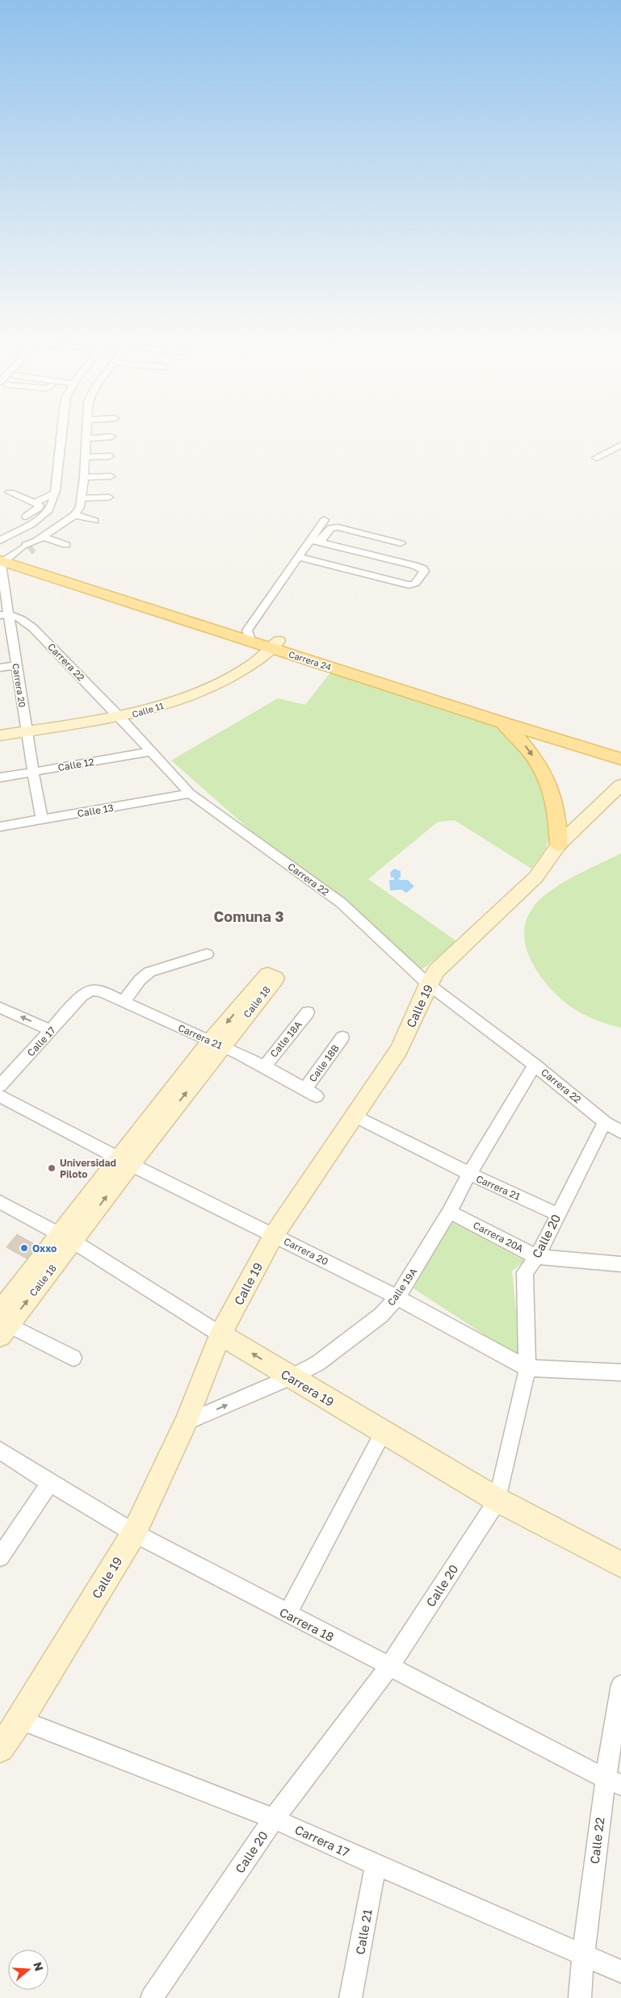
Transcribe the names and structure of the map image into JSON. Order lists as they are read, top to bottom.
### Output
{
  "streets": {
    "main road": ["Carrera 24"],
    "street": [
      "Carrera 22",
      "Carrera 20",
      "Calle 11",
      "Calle 12",
      "Calle 13",
      "Calle 18",
      "Calle 19",
      "Carrera 21",
      "Calle 18A",
      "Calle 17",
      "Calle 18B",
      "Calle 20",
      "Carrera 20A",
      "Calle 19A",
      "Carrera 19",
      "Carrera 18",
      "Carrera 17",
      "Calle 22",
      "Calle 21"
    ]
  },
  "crossings": [
    ["Carrera 24", "Carrera 20"],
    ["Carrera 24", "Calle 11"],
    ["Carrera 22", "Carrera 20"],
    ["Carrera 22", "Calle 11"],
    ["Carrera 22", "Calle 12"],
    ["Carrera 22", "Calle 13"],
    ["Carrera 22", "Calle 19"],
    ["Carrera 22", "Calle 20"],
    ["Carrera 22", "Calle 19A"],
    ["Carrera 20", "Calle 11"],
    ["Carrera 20", "Calle 12"],
    ["Carrera 20", "Calle 13"],
    ["Carrera 20", "Calle 18"],
    ["Carrera 20", "Calle 19"],
    ["Carrera 20", "Calle 20"],
    ["Carrera 20", "Calle 19A"],
    ["Calle 18", "Carrera 21"],
    ["Calle 18", "Carrera 19"],
    ["Calle 19", "Carrera 21"],
    ["Calle 19", "Calle 19A"],
    ["Calle 19", "Carrera 19"],
    ["Calle 19", "Carrera 18"],
    ["Calle 19", "Carrera 17"],
    ["Carrera 21", "Calle 18A"],
    ["Carrera 21", "Calle 17"],
    ["Carrera 21", "Calle 18B"],
    ["Carrera 21", "Calle 20"],
    ["Carrera 21", "Calle 19A"],
    ["Calle 20", "Carrera 20A"],
    ["Calle 20", "Carrera 19"],
    ["Calle 20", "Carrera 18"],
    ["Calle 20", "Carrera 17"],
    ["Carrera 20A", "Calle 19A"],
    ["Calle 19A", "Carrera 19"],
    ["Carrera 18", "Calle 22"],
    ["Carrera 17", "Calle 22"],
    ["Carrera 17", "Calle 21"]
  ],
  "districts": ["Comuna 3"],
  "places": ["Universidad Piloto", "Oxxo"],
  "north": "right"
}
